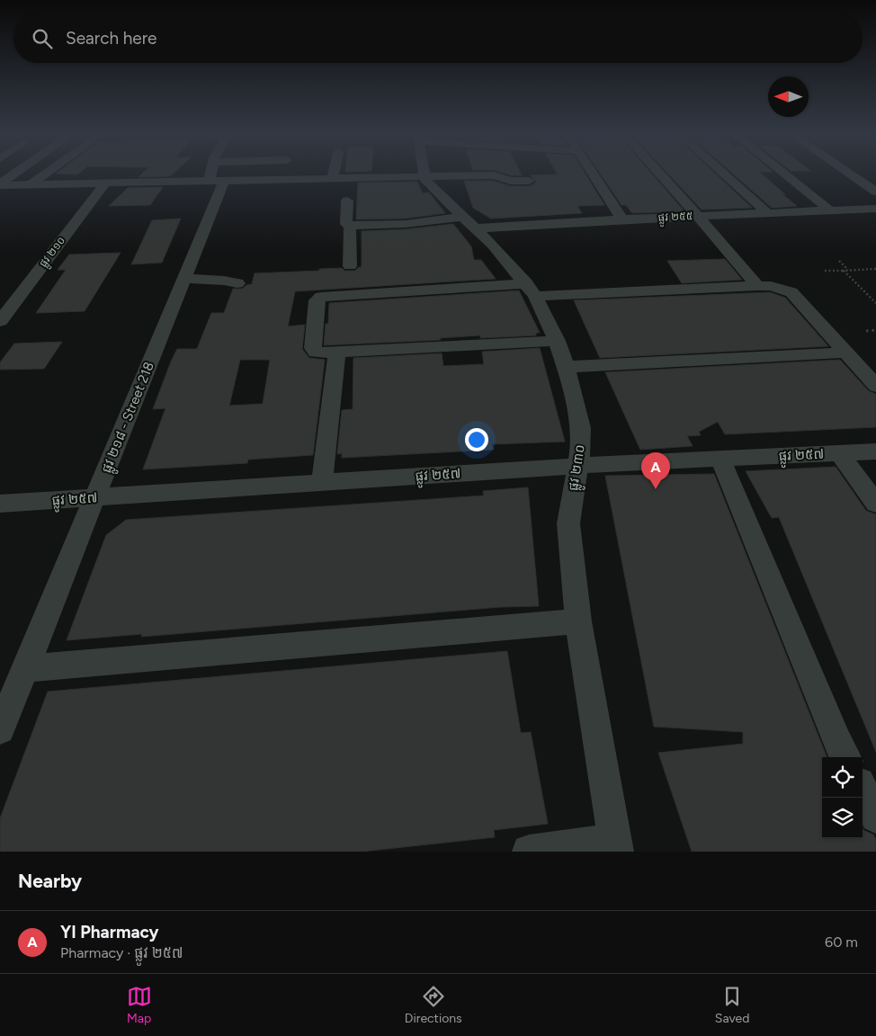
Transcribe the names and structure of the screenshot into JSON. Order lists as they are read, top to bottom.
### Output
{
  "streets": {
    "street": [
      "ផ្លូវ ២៥៥",
      "ផ្លូវ ២១០",
      "ផ្លូវ ២១៨ - Street 218",
      "ផ្លូវ ២៥៧",
      "ផ្លូវ ២៣០"
    ]
  },
  "crossings": [
    ["ផ្លូវ ២៥៥", "ផ្លូវ ២៣០"],
    ["ផ្លូវ ២១៨ - Street 218", "ផ្លូវ ២៥៧"],
    ["ផ្លូវ ២៥៧", "ផ្លូវ ២៣០"]
  ],
  "north": "left",
  "page": {
    "search": "Search here",
    "pins": "A",
    "heading": "Nearby",
    "list": [
      {
        "mark": "A",
        "name": "YI Pharmacy",
        "note": "Pharmacy · ផ្លូវ ២៥៧",
        "value": "60 m"
      }
    ],
    "nav": ["Map", "Directions", "Saved"]
  }
}
